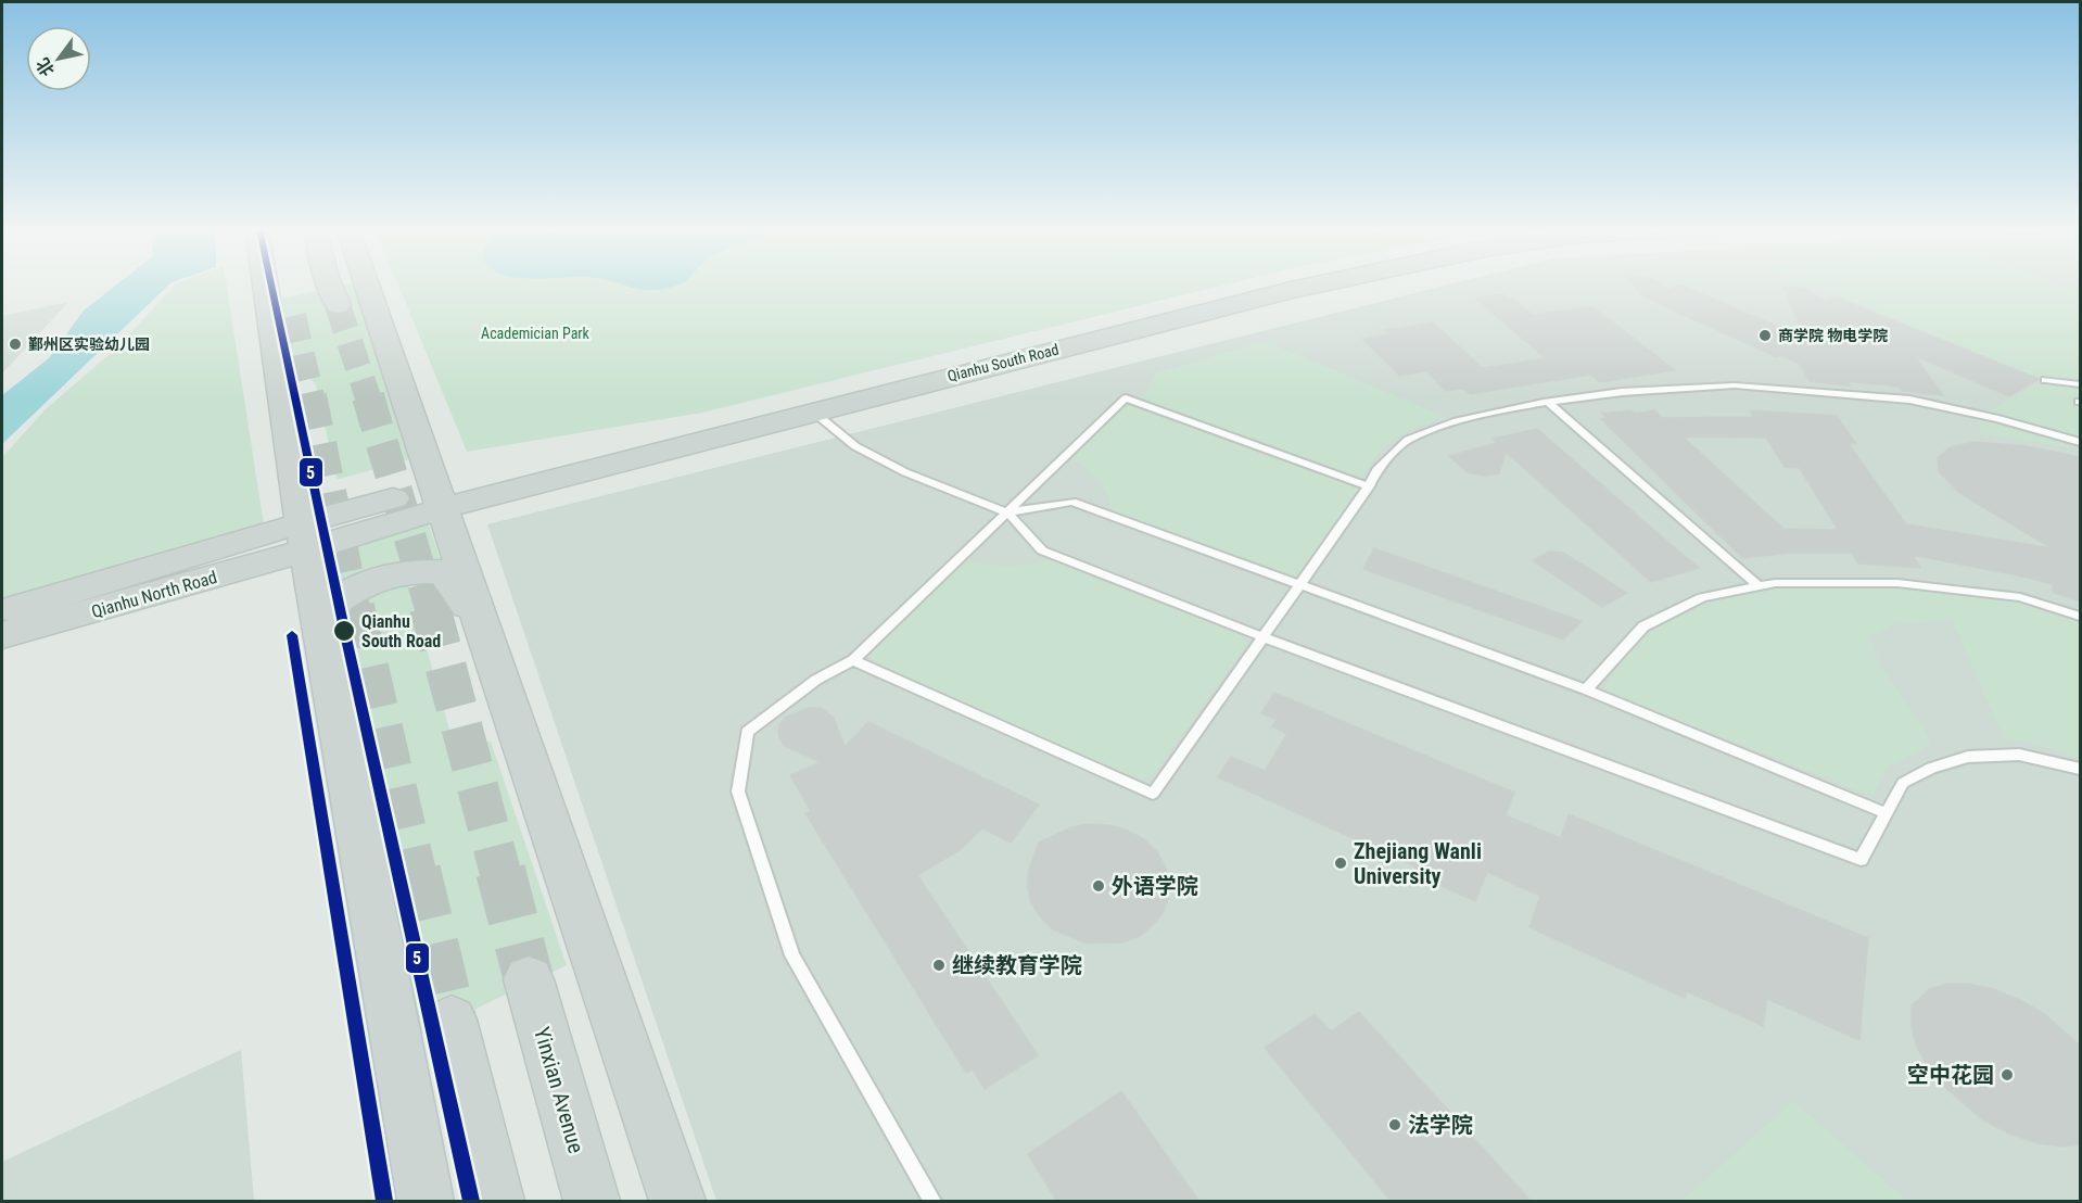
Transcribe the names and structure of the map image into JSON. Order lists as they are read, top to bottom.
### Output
{
  "streets": {
    "main road": ["Qianhu South Road", "Qianhu North Road", "Yinxian Avenue"]
  },
  "crossings": [
    ["Qianhu South Road", "Qianhu North Road"]
  ],
  "parks": ["Academician Park"],
  "places": [
    "商学院 物电学院",
    "鄞州区实验幼儿园",
    "Qianhu South Road",
    "Zhejiang Wanli University",
    "外语学院",
    "继续教育学院",
    "空中花园",
    "法学院"
  ],
  "lines": ["transit line 5"],
  "north": "bottom left"
}
